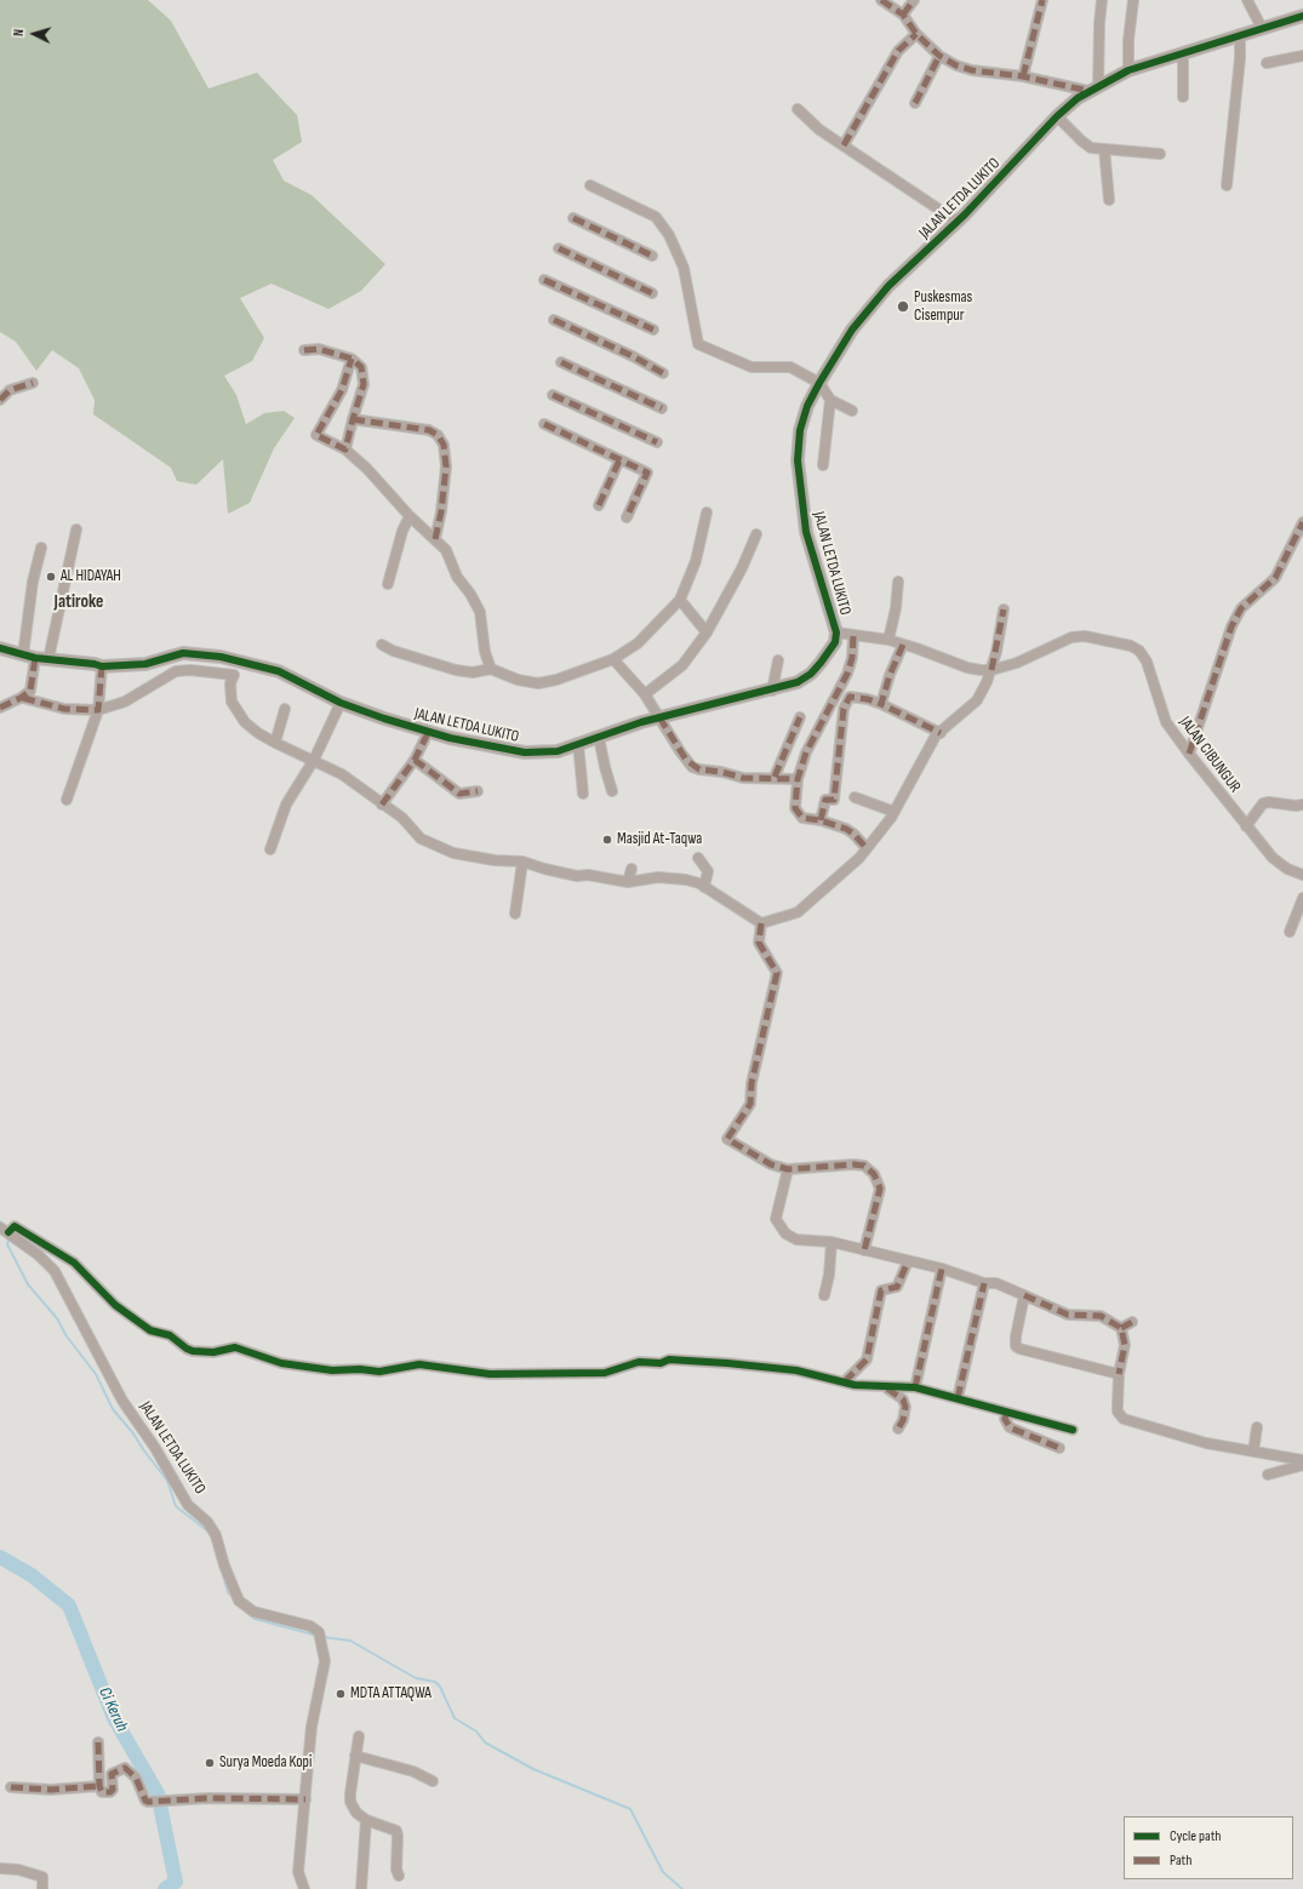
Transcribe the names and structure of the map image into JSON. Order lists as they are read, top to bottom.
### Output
{
  "streets": {
    "street": ["JALAN LETDA LUKITO", "JALAN CIBUNGUR"]
  },
  "crossings": [
    ["JALAN LETDA LUKITO", "JALAN CIBUNGUR"]
  ],
  "districts": ["Jatiroke"],
  "water": ["Ci Keruh"],
  "places": [
    "Puskesmas Cisempur",
    "AL HIDAYAH",
    "Masjid At-Taqwa",
    "MDTA ATTAQWA",
    "Surya Moeda Kopi"
  ],
  "legend": ["Cycle path", "Path"],
  "north": "left"
}
